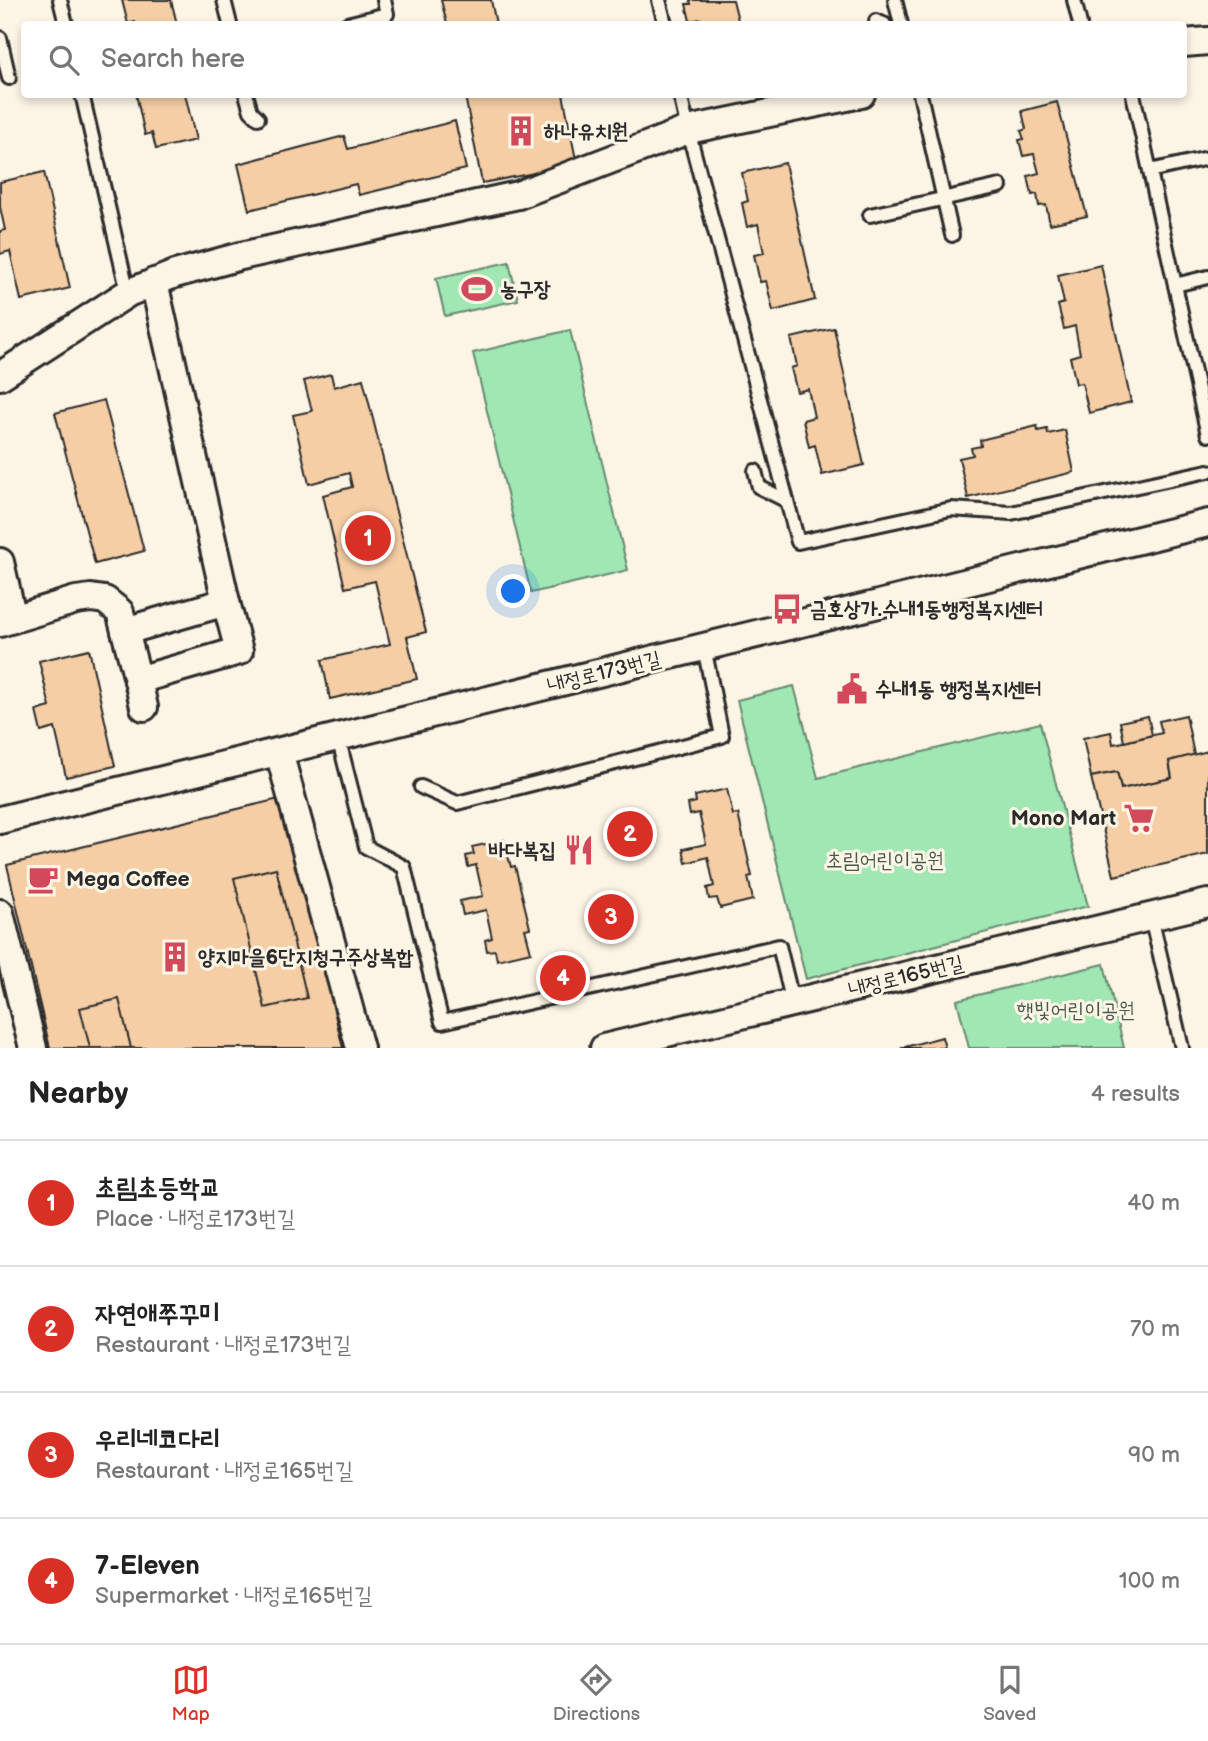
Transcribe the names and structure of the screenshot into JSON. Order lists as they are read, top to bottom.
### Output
{
  "streets": {
    "street": ["내정로173번길", "내정로165번길"]
  },
  "parks": ["초림어린이공원", "햇빛어린이공원"],
  "places": {
    "building": ["하나유치원", "양지마을6단지청구주상복합"],
    "sports": ["농구장"],
    "bus stop": ["금호상가.수내1동행정복지센터"],
    "public building": ["수내1동 행정복지센터"],
    "supermarket": ["Mono Mart"],
    "restaurant": ["바다복집"],
    "cafe": ["Mega Coffee"]
  },
  "page": {
    "search": "Search here",
    "pins": [
      "1",
      "2",
      "3",
      "4"
    ],
    "heading": ["Nearby", "4 results"],
    "list": [
      {
        "mark": "1",
        "name": "초림초등학교",
        "note": "Place · 내정로173번길",
        "value": "40 m"
      },
      {
        "mark": "2",
        "name": "자연애쭈꾸미",
        "note": "Restaurant · 내정로173번길",
        "value": "70 m"
      },
      {
        "mark": "3",
        "name": "우리네코다리",
        "note": "Restaurant · 내정로165번길",
        "value": "90 m"
      },
      {
        "mark": "4",
        "name": "7-Eleven",
        "note": "Supermarket · 내정로165번길",
        "value": "100 m"
      }
    ],
    "nav": ["Map", "Directions", "Saved"]
  }
}
